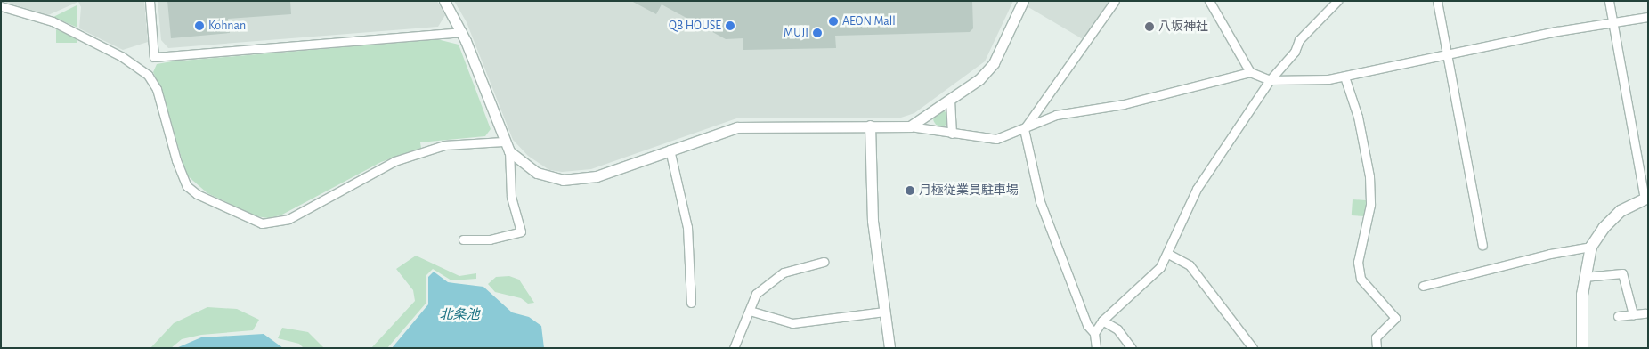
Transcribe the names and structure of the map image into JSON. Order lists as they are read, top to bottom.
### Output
{
  "water": ["北条池"],
  "places": [
    "AEON Mall",
    "Kohnan",
    "QB HOUSE",
    "八坂神社",
    "MUJI",
    "月極従業員駐車場"
  ]
}
